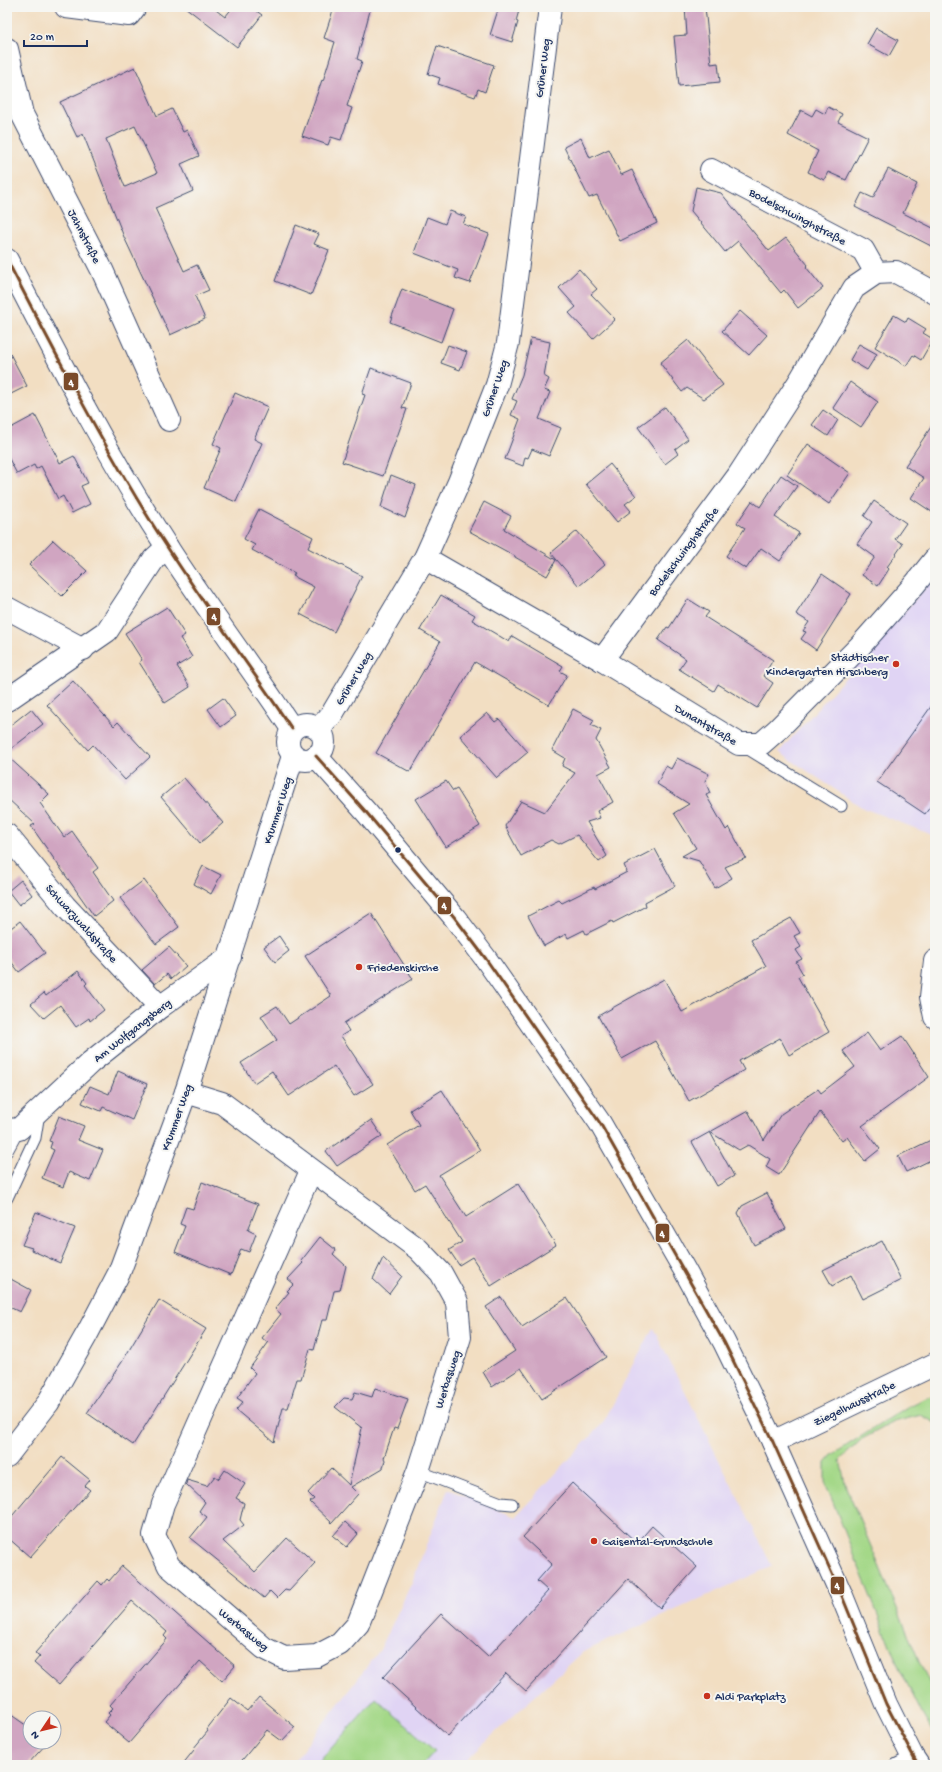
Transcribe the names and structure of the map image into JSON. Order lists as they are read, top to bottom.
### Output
{
  "streets": {
    "street": [
      "Grüner Weg",
      "Bodelschwinghstraße",
      "Jahnstraße",
      "Dunantstraße",
      "Krummer Weg",
      "Schwarzwaldstraße",
      "Am Wolfgangsberg",
      "Werbasweg",
      "Ziegelhausstraße"
    ]
  },
  "crossings": [
    ["Grüner Weg", "Krummer Weg"],
    ["Bodelschwinghstraße", "Dunantstraße"],
    ["Krummer Weg", "Am Wolfgangsberg"],
    ["Krummer Weg", "Werbasweg"],
    ["Schwarzwaldstraße", "Am Wolfgangsberg"]
  ],
  "places": [
    "Städtischer Kindergarten Hirschberg",
    "Friedenskirche",
    "Gaisental-Grundschule",
    "Aldi Parkplatz"
  ],
  "lines": ["transit line 4"],
  "scale_bar": "20 m",
  "north": "bottom left"
}
